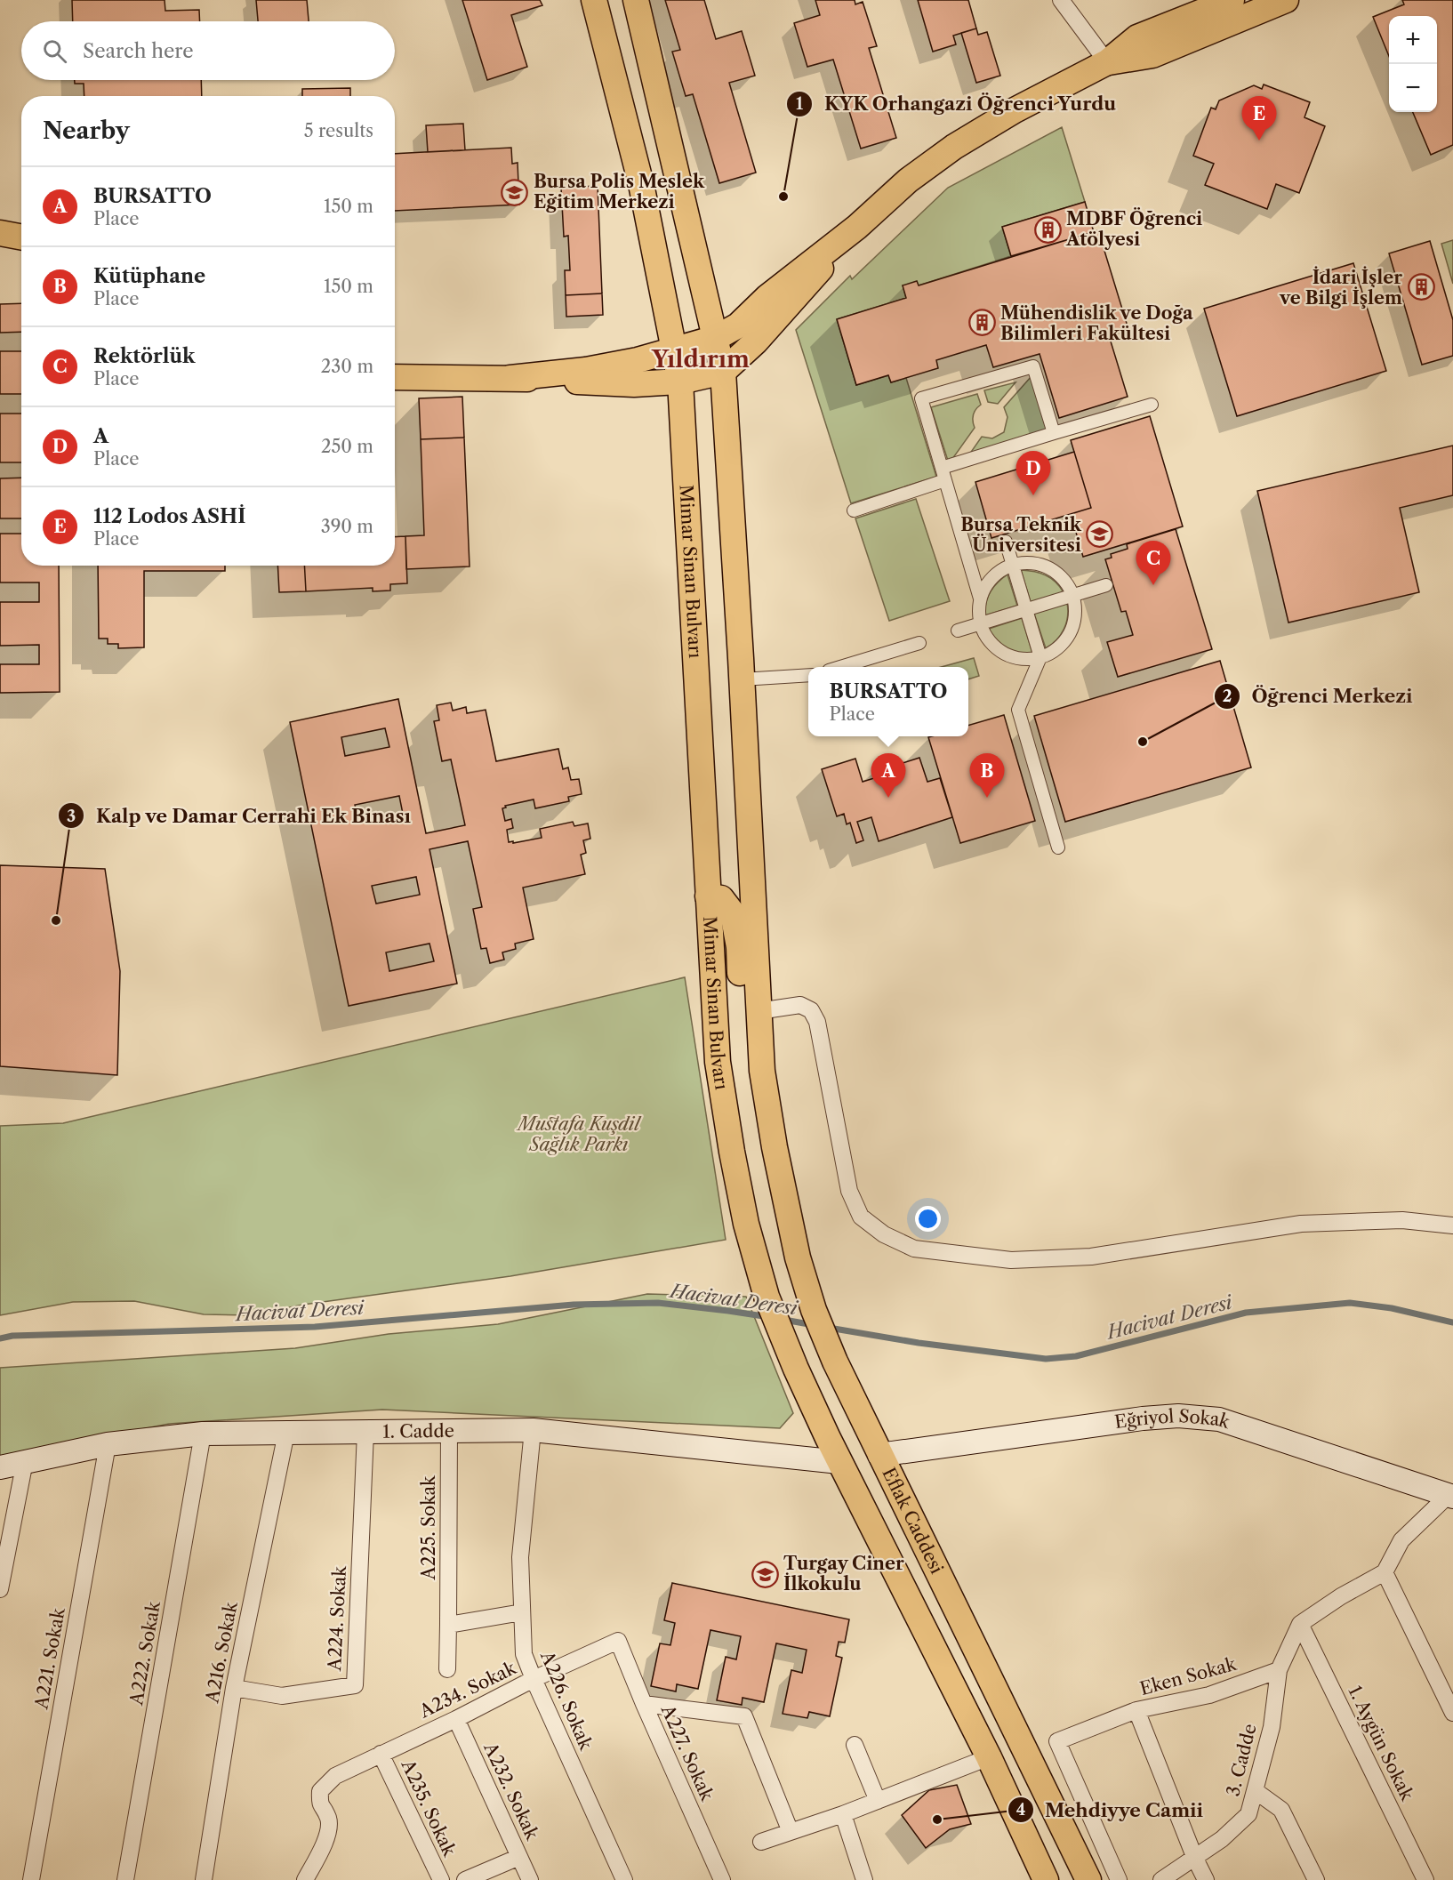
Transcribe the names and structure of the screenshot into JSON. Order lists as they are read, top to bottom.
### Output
{
  "streets": {
    "main road": [
      "Mimar Sinan Bulvarı",
      "Eğriyol Sokak",
      "1. Cadde",
      "Eflak Caddesi"
    ],
    "street": [
      "A225. Sokak",
      "A224. Sokak",
      "A216. Sokak",
      "A222. Sokak",
      "A221. Sokak",
      "Eken Sokak",
      "A234. Sokak",
      "A226. Sokak",
      "1. Aygün Sokak",
      "A227. Sokak",
      "3. Cadde",
      "A232. Sokak",
      "A235. Sokak"
    ]
  },
  "crossings": [
    ["Mimar Sinan Bulvarı", "1. Cadde"],
    ["Eğriyol Sokak", "Eflak Caddesi"],
    ["1. Cadde", "A225. Sokak"],
    ["1. Cadde", "A224. Sokak"],
    ["1. Cadde", "A216. Sokak"],
    ["1. Cadde", "A222. Sokak"],
    ["1. Cadde", "A221. Sokak"],
    ["1. Cadde", "A226. Sokak"],
    ["A224. Sokak", "A216. Sokak"],
    ["Eken Sokak", "3. Cadde"],
    ["A234. Sokak", "A226. Sokak"],
    ["A234. Sokak", "A227. Sokak"],
    ["A234. Sokak", "A232. Sokak"],
    ["A234. Sokak", "A235. Sokak"]
  ],
  "districts": ["Yıldırım"],
  "water": ["Hacivat Deresi"],
  "parks": ["Mustafa Kuşdil Sağlık Parkı"],
  "places": {
    "school or university": ["Bursa Polis Meslek Eğitim Merkezi", "Bursa Teknik Üniversitesi", "Turgay Ciner İlkokulu"],
    "other": [
      "KYK Orhangazi Öğrenci Yurdu",
      "Öğrenci Merkezi",
      "Kalp ve Damar Cerrahi Ek Binası",
      "Mehdiyye Camii"
    ],
    "building": ["MDBF Öğrenci Atölyesi", "İdari İşler ve Bilgi İşlem", "Mühendislik ve Doğa Bilimleri Fakültesi"]
  },
  "page": {
    "map_buttons": ["+", "−"],
    "search": "Search here",
    "pins": [
      "E",
      "D",
      "C",
      "A",
      "B"
    ],
    "heading": ["Nearby", "5 results"],
    "list": [
      {
        "mark": "A",
        "name": "BURSATTO",
        "note": "Place",
        "value": "150 m"
      },
      {
        "mark": "B",
        "name": "Kütüphane",
        "note": "Place",
        "value": "150 m"
      },
      {
        "mark": "C",
        "name": "Rektörlük",
        "note": "Place",
        "value": "230 m"
      },
      {
        "mark": "D",
        "name": "A",
        "note": "Place",
        "value": "250 m"
      },
      {
        "mark": "E",
        "name": "112 Lodos ASHİ",
        "note": "Place",
        "value": "390 m"
      }
    ],
    "popup": ["BURSATTO", "Place"]
  }
}
